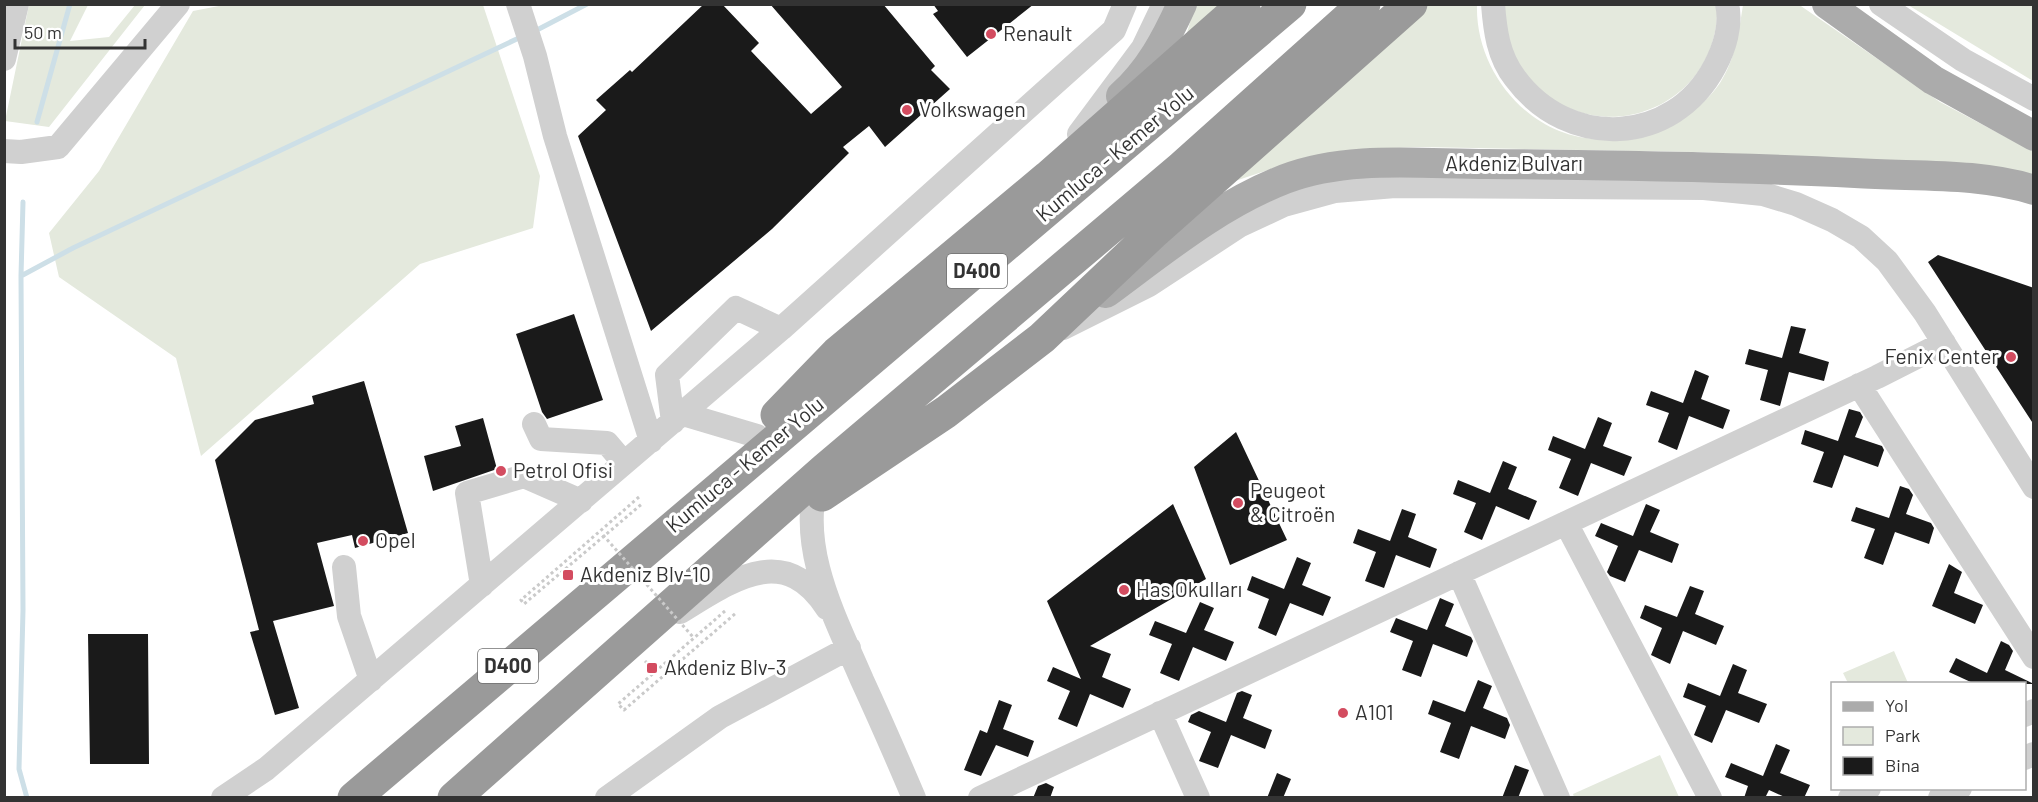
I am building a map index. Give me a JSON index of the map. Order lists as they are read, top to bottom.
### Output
{
  "streets": {
    "highway": ["Kumluca - Kemer Yolu", "D400"],
    "main road": ["Akdeniz Bulvarı"]
  },
  "crossings": [
    ["Kumluca - Kemer Yolu", "D400"],
    ["Akdeniz Bulvarı", "D400"]
  ],
  "places": {
    "other": [
      "Renault",
      "Volkswagen",
      "Fenix Center",
      "Petrol Ofisi",
      "Peugeot & Citroën",
      "Opel",
      "Has Okulları",
      "A101"
    ],
    "transit": ["Akdeniz Blv-10", "Akdeniz Blv-3"]
  },
  "legend": ["Yol", "Park", "Bina"],
  "scale_bar": "50 m"
}
